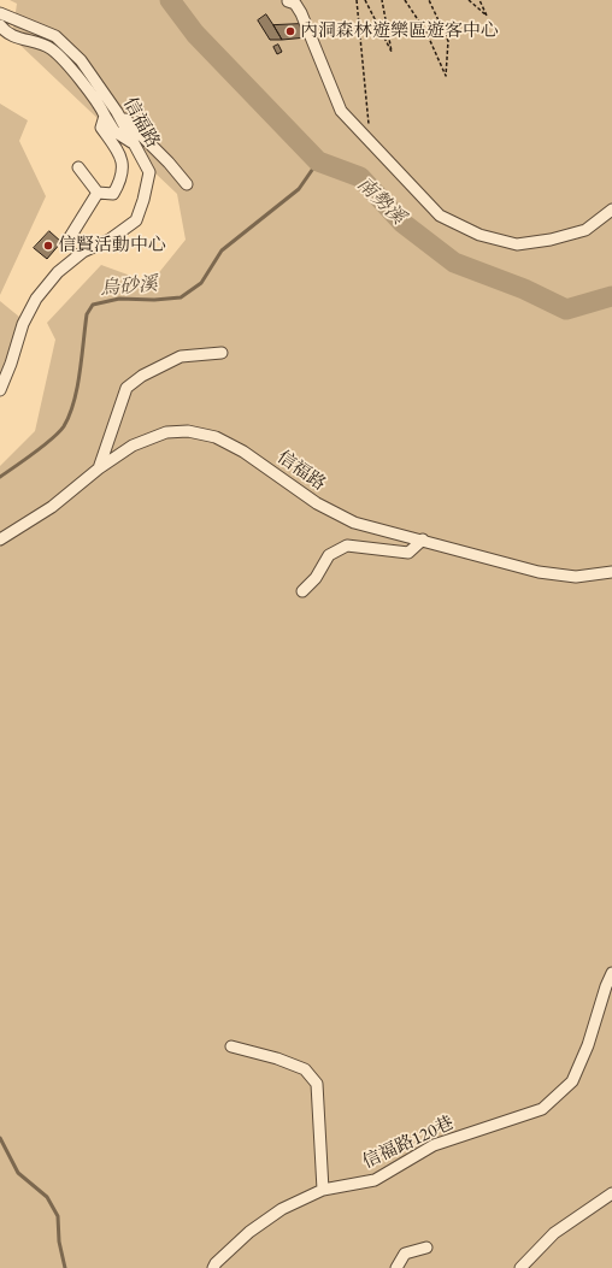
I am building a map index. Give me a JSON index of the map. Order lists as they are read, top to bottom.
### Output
{
  "streets": {
    "street": ["信福路", "信福路120巷"]
  },
  "water": ["南勢溪", "烏砂溪"],
  "places": ["內洞森林遊樂區遊客中心", "信賢活動中心"]
}
